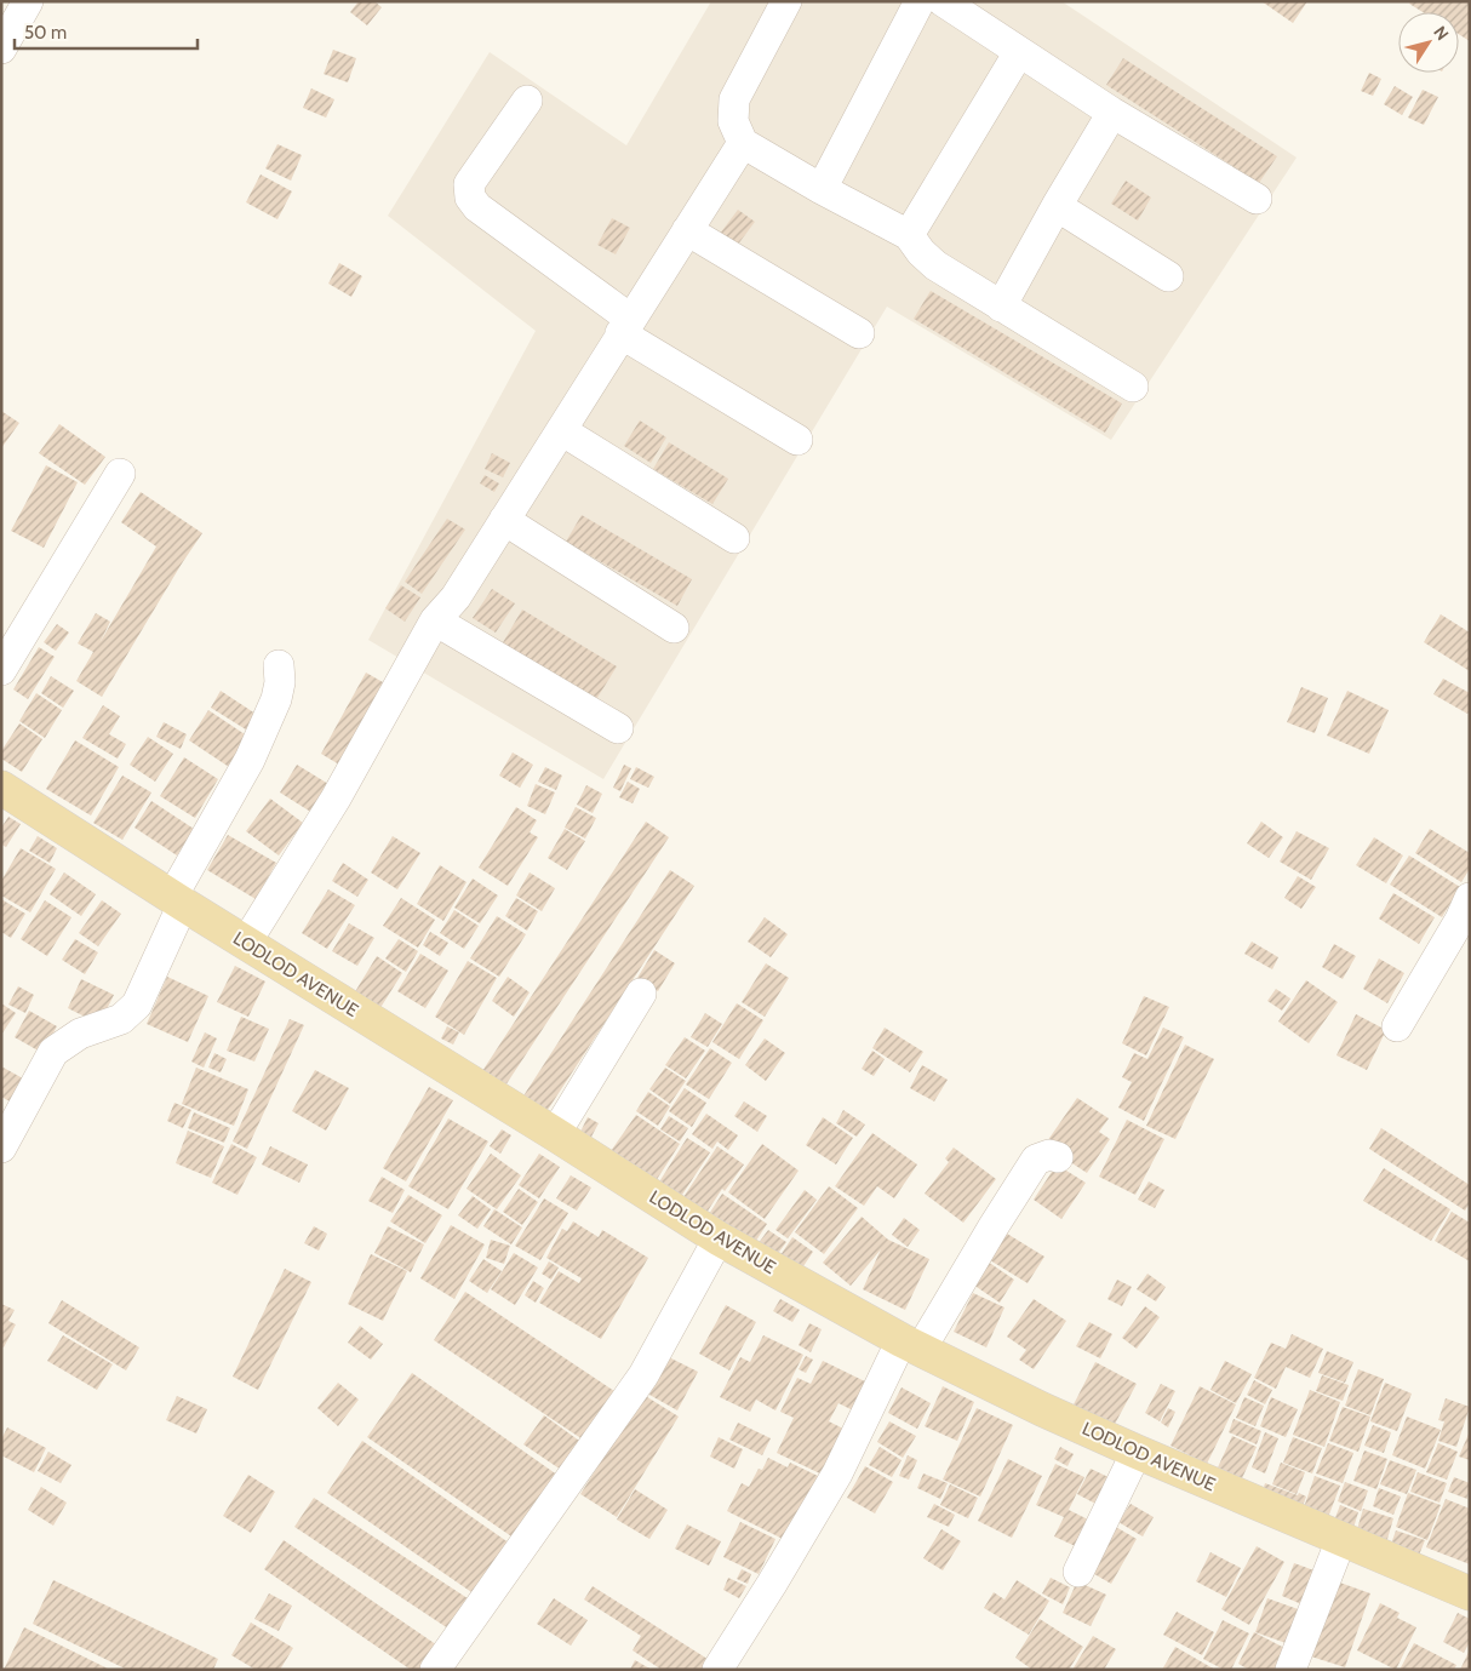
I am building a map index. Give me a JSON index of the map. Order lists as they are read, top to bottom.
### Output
{
  "streets": {
    "main road": ["LODLOD AVENUE"]
  },
  "scale_bar": "50 m",
  "north": "top right"
}
